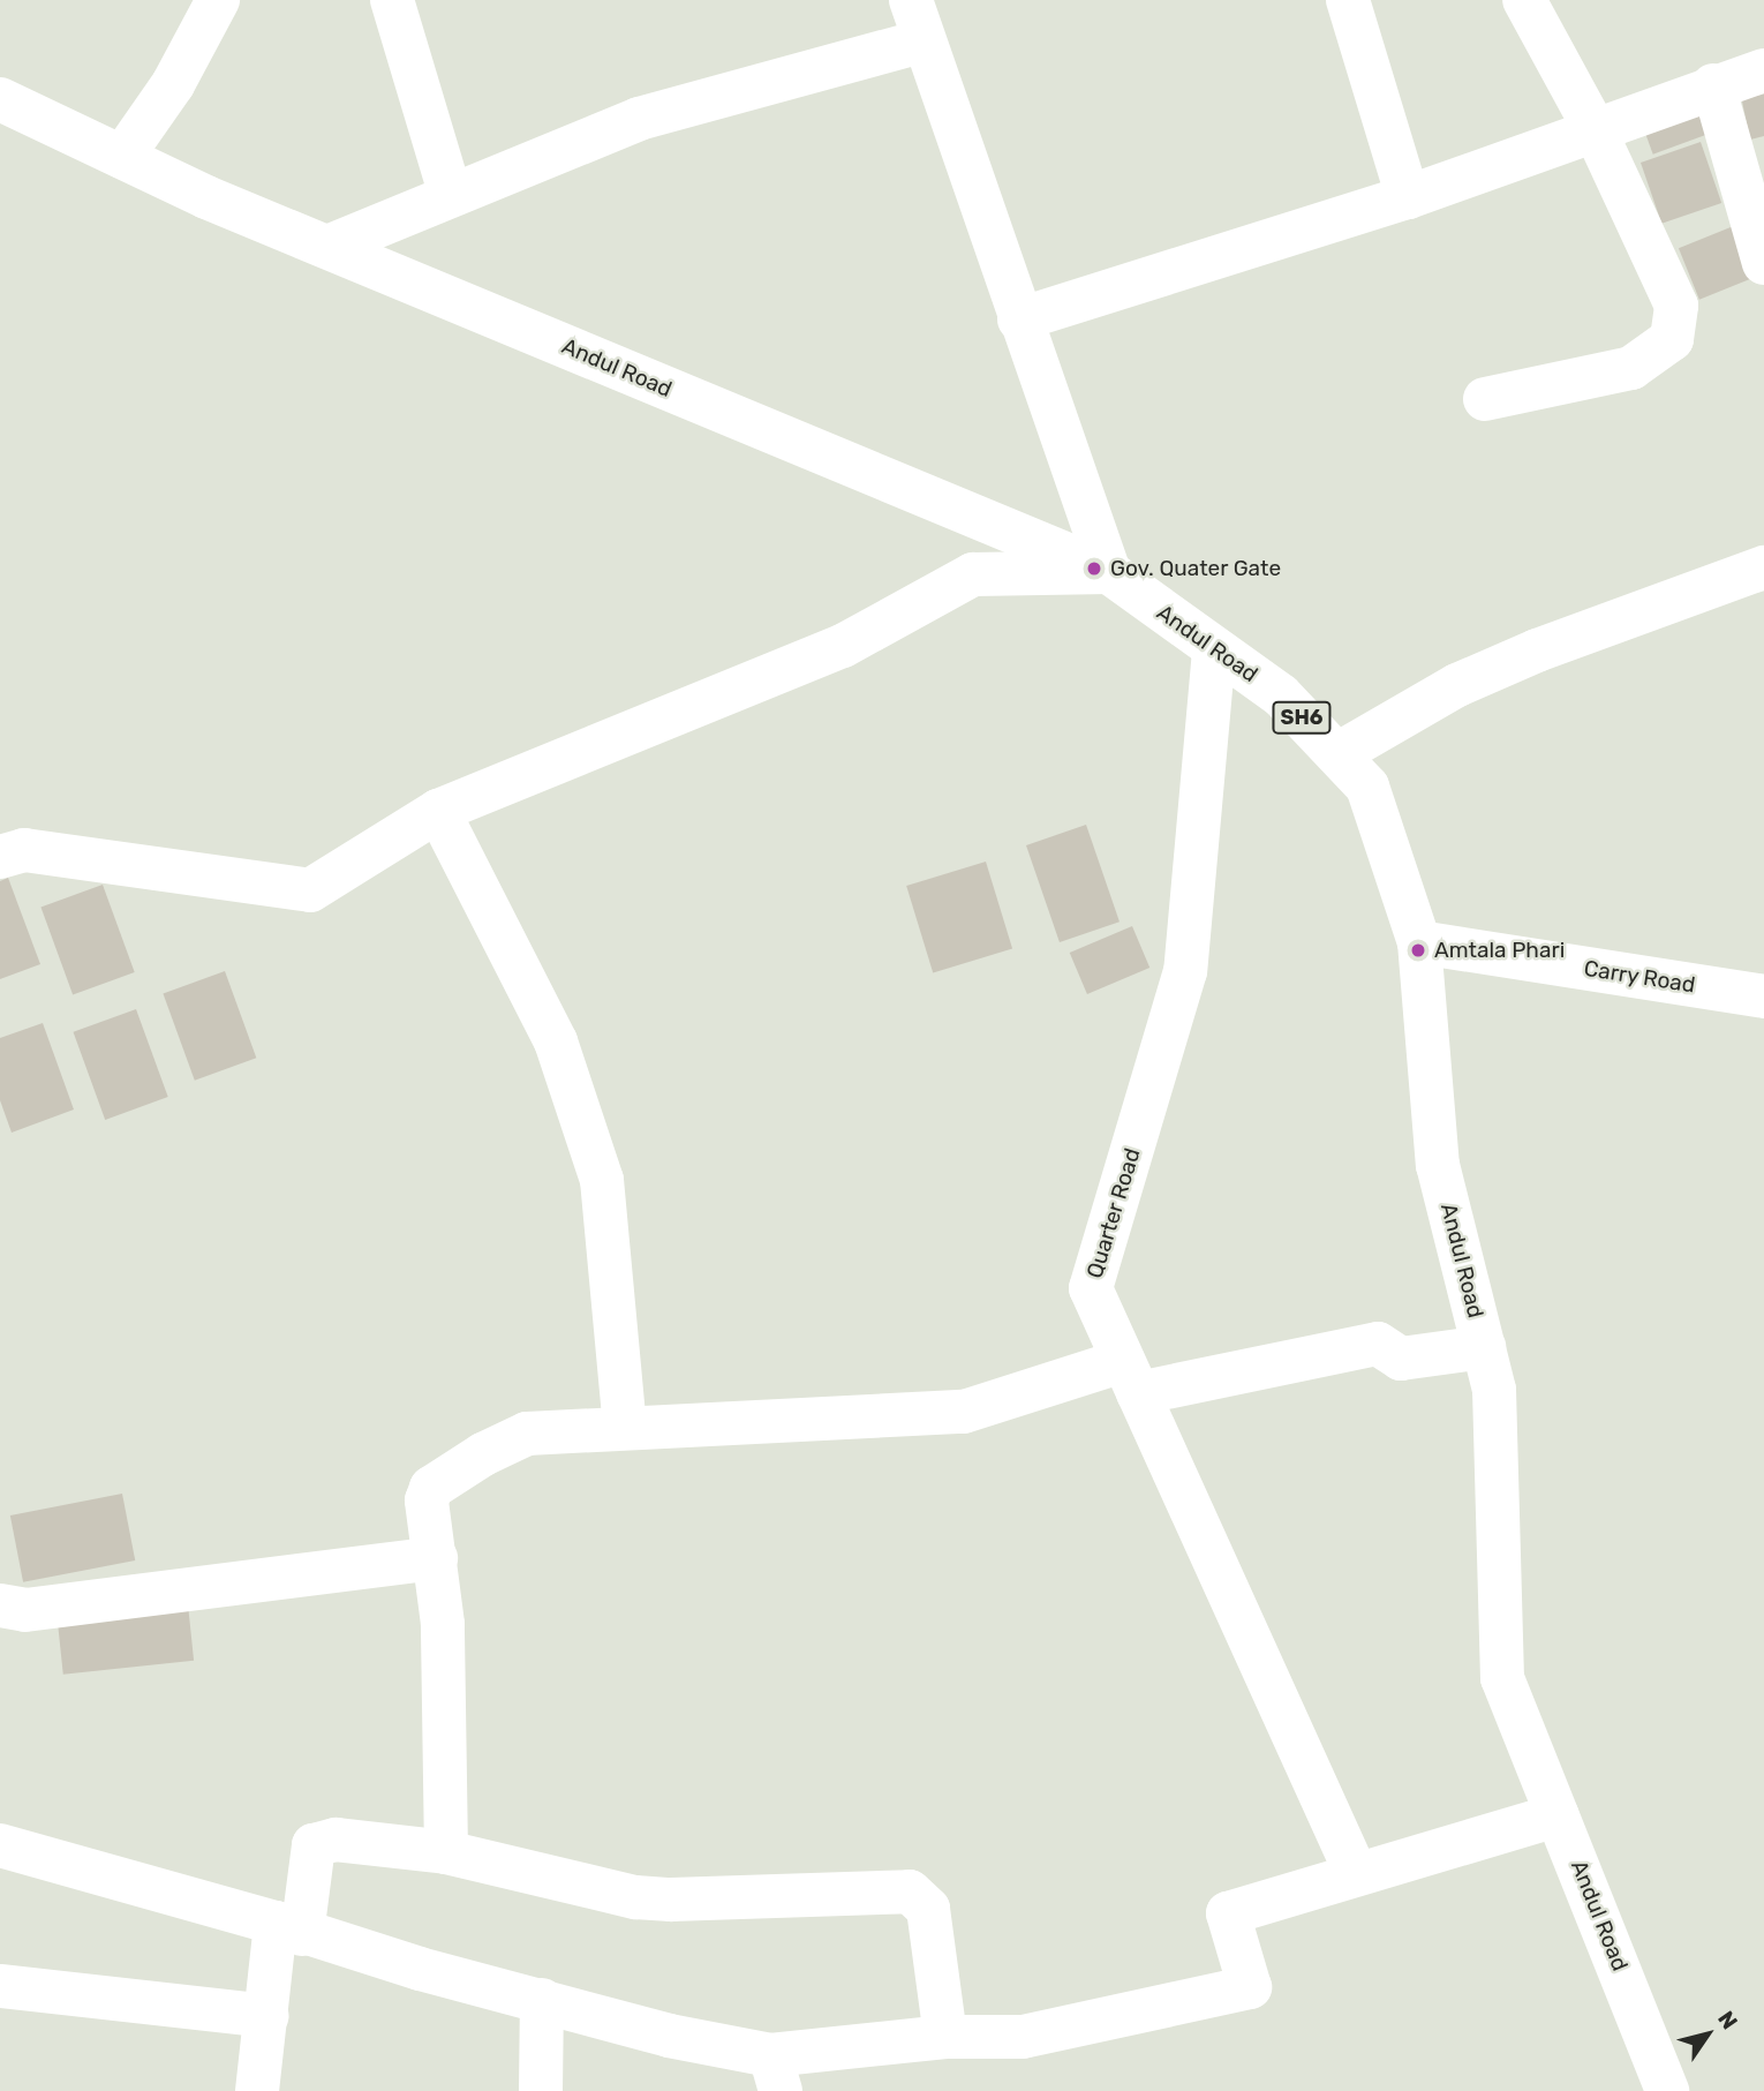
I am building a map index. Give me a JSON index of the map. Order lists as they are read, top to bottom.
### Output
{
  "streets": {
    "street": [
      "Andul Road",
      "SH6",
      "Carry Road",
      "Quarter Road"
    ]
  },
  "crossings": [
    ["Andul Road", "Carry Road"],
    ["Andul Road", "Quarter Road"]
  ],
  "places": ["Gov. Quater Gate", "Amtala Phari"],
  "north": "top right"
}
